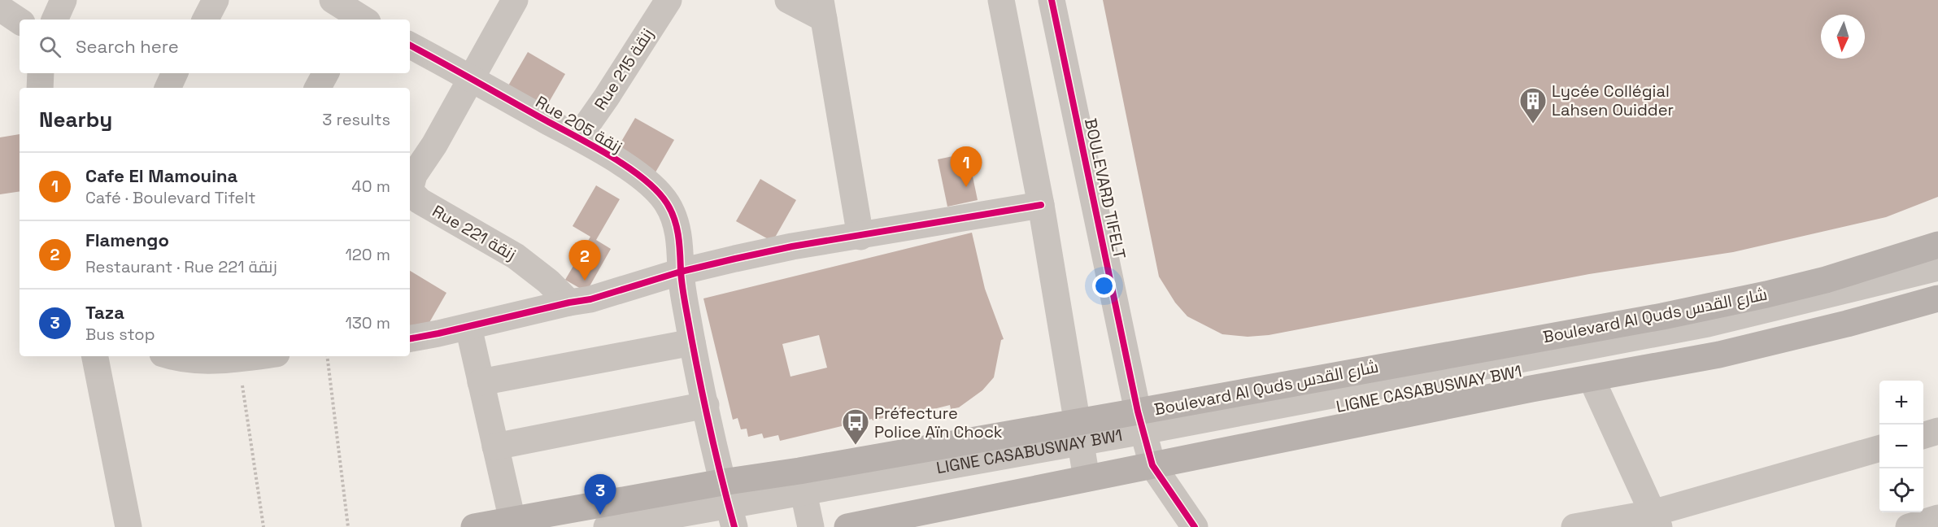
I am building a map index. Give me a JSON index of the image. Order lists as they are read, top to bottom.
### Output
{
  "streets": {
    "main road": ["Boulevard Al Quds شارع القدس"],
    "street": [
      "Rue 215 زنقة",
      "Rue 205 زنقة",
      "BOULEVARD TIFELT",
      "Rue 221 زنقة",
      "LIGNE CASABUSWAY BW1"
    ]
  },
  "crossings": [
    ["Rue 215 زنقة", "Rue 205 زنقة"],
    ["Rue 205 زنقة", "Rue 221 زنقة"],
    ["Rue 205 زنقة", "Boulevard Al Quds شارع القدس"],
    ["Rue 205 زنقة", "LIGNE CASABUSWAY BW1"],
    ["BOULEVARD TIFELT", "Boulevard Al Quds شارع القدس"],
    ["BOULEVARD TIFELT", "LIGNE CASABUSWAY BW1"],
    ["Boulevard Al Quds شارع القدس", "LIGNE CASABUSWAY BW1"]
  ],
  "places": {
    "building": ["Lycée Collégial Lahsen Ouidder"],
    "bus stop": ["Préfecture Police Aïn Chock"]
  },
  "north": "bottom",
  "page": {
    "search": "Search here",
    "heading": ["Nearby", "3 results"],
    "pins": ["1", "2", "3"],
    "list": [
      {
        "mark": "1",
        "name": "Cafe El Mamouina",
        "note": "Café · Boulevard Tifelt",
        "value": "40 m"
      },
      {
        "mark": "2",
        "name": "Flamengo",
        "note": "Restaurant · Rue 221 زنقة",
        "value": "120 m"
      },
      {
        "mark": "3",
        "name": "Taza",
        "note": "Bus stop",
        "value": "130 m"
      }
    ],
    "map_buttons": ["+", "−"]
  }
}
